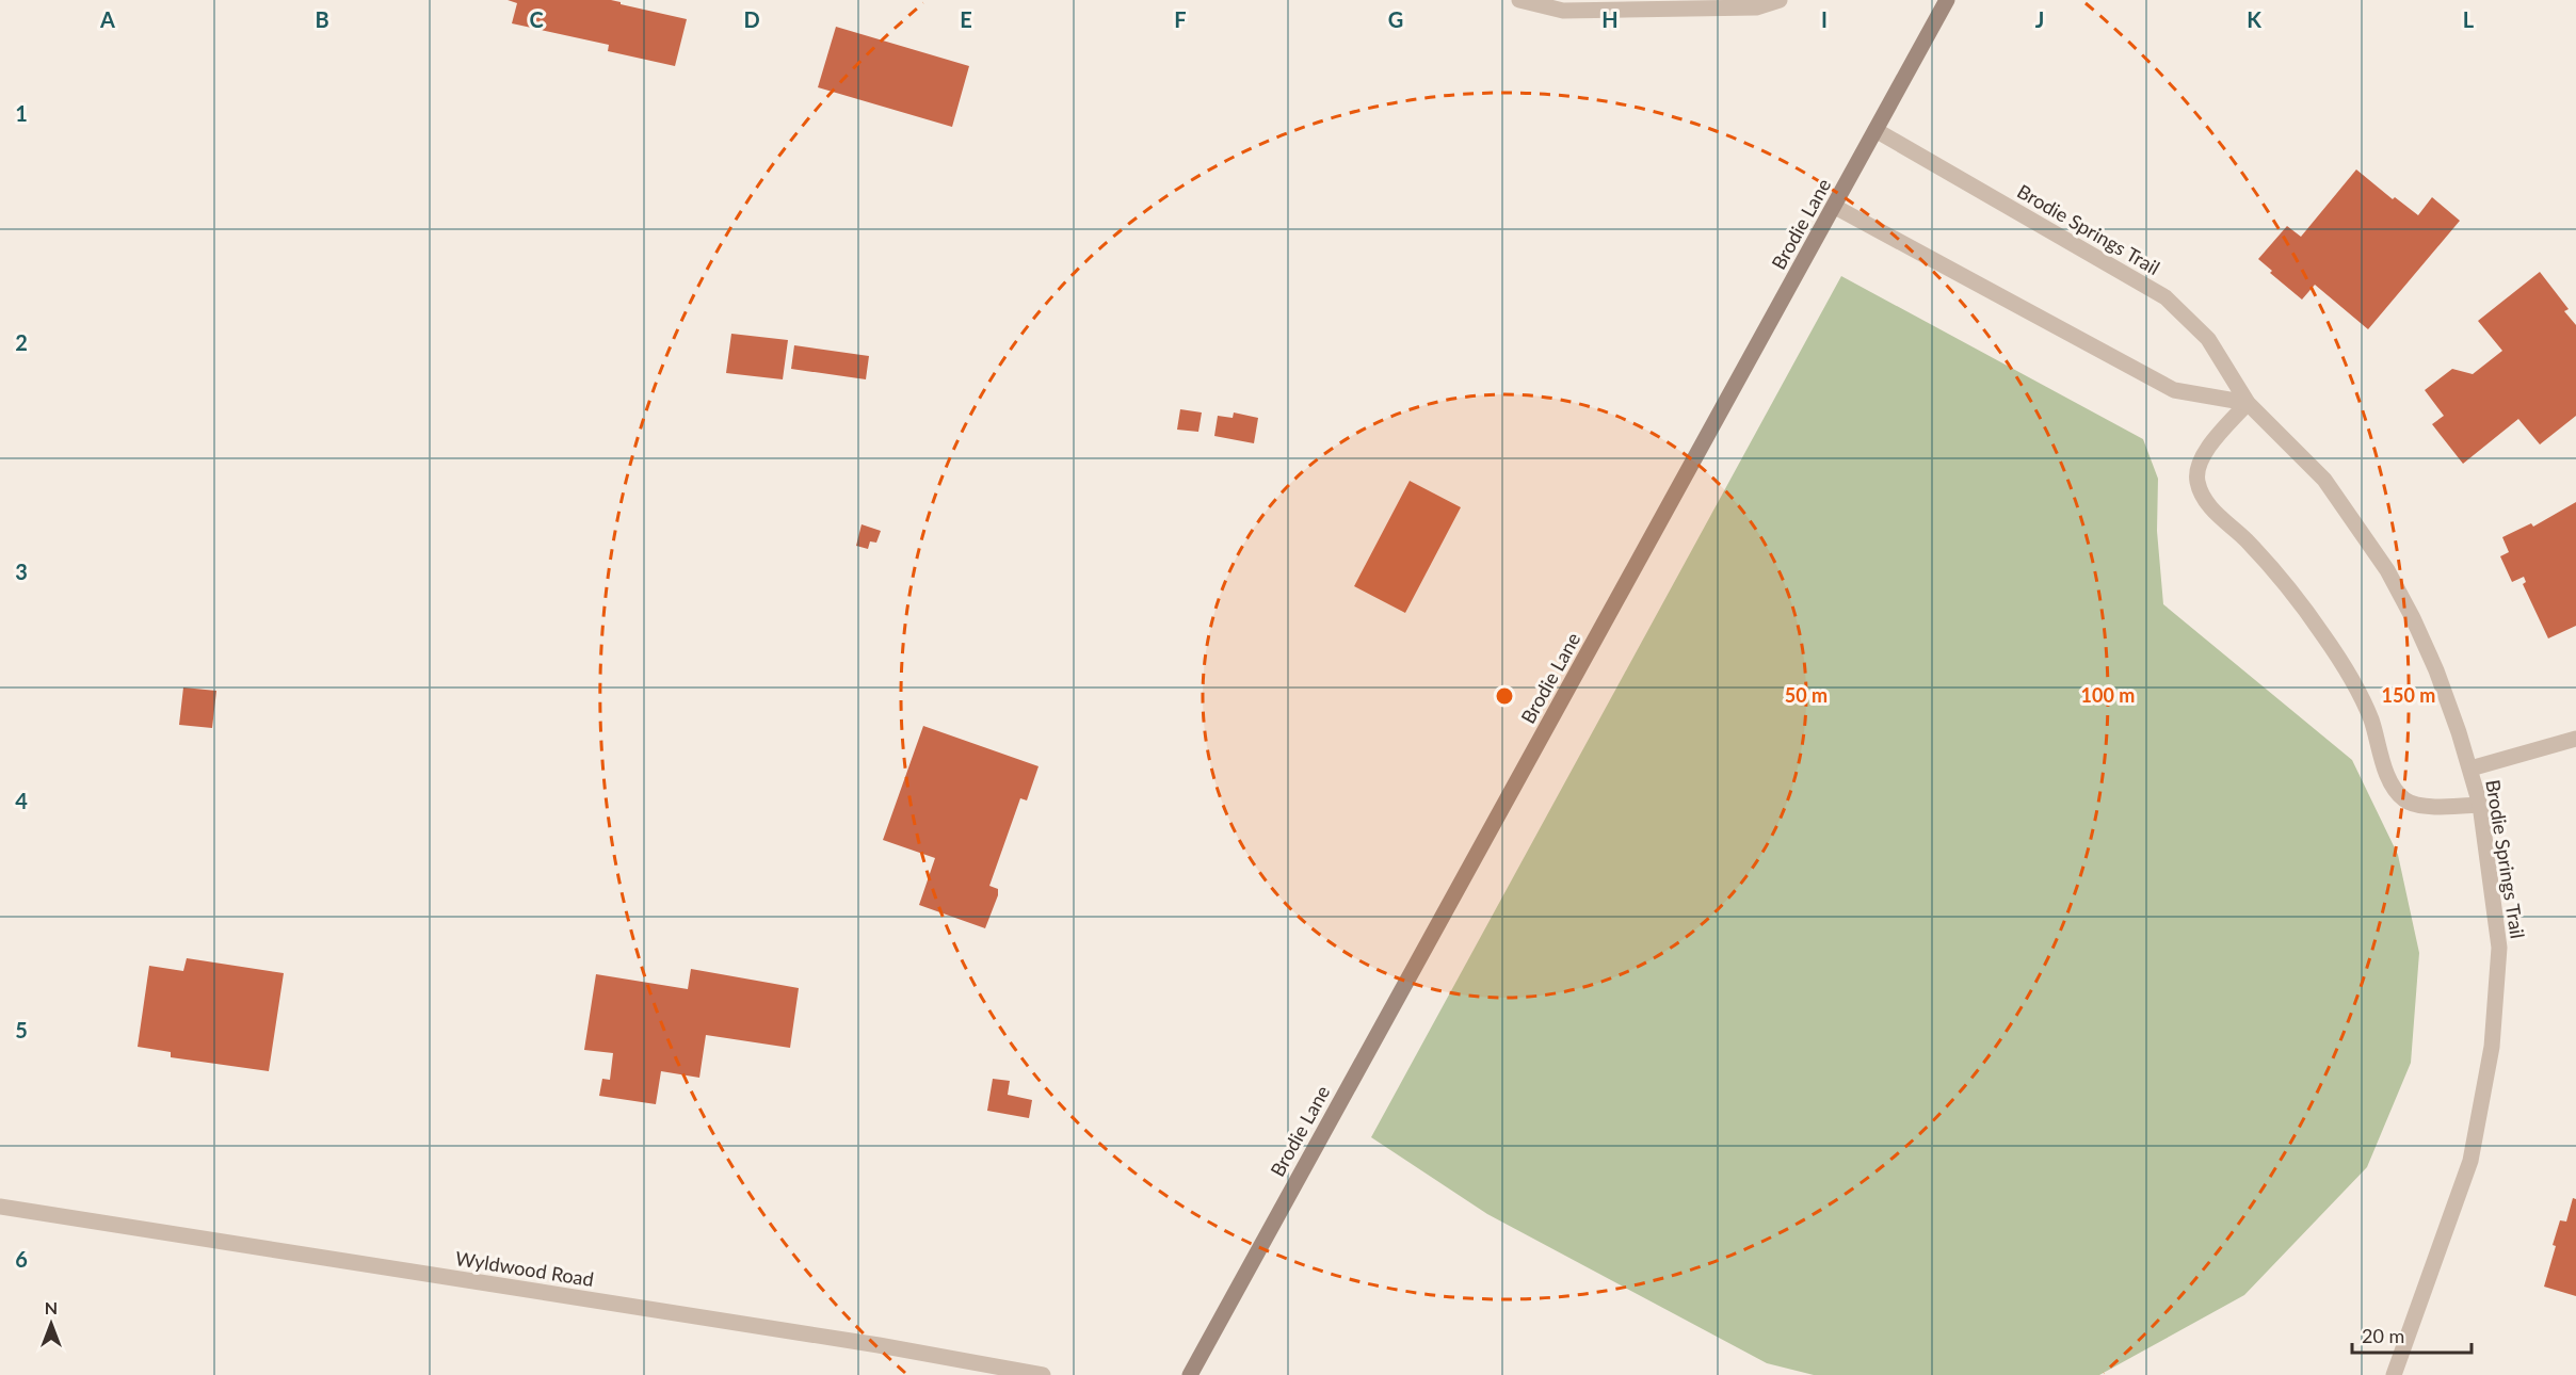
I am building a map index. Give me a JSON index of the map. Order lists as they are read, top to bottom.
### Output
{
  "streets": {
    "main road": ["Brodie Lane"],
    "street": ["Brodie Springs Trail", "Wyldwood Road"]
  },
  "crossings": [
    ["Brodie Lane", "Brodie Springs Trail"]
  ],
  "scale_bar": "20 m",
  "north": "top",
  "grid": {
    "columns": [
      "A",
      "B",
      "C",
      "D",
      "E",
      "F",
      "G",
      "H",
      "I",
      "J",
      "K",
      "L"
    ],
    "rows": [
      "1",
      "2",
      "3",
      "4",
      "5",
      "6"
    ]
  },
  "rings": ["50 m", "100 m", "150 m"]
}
